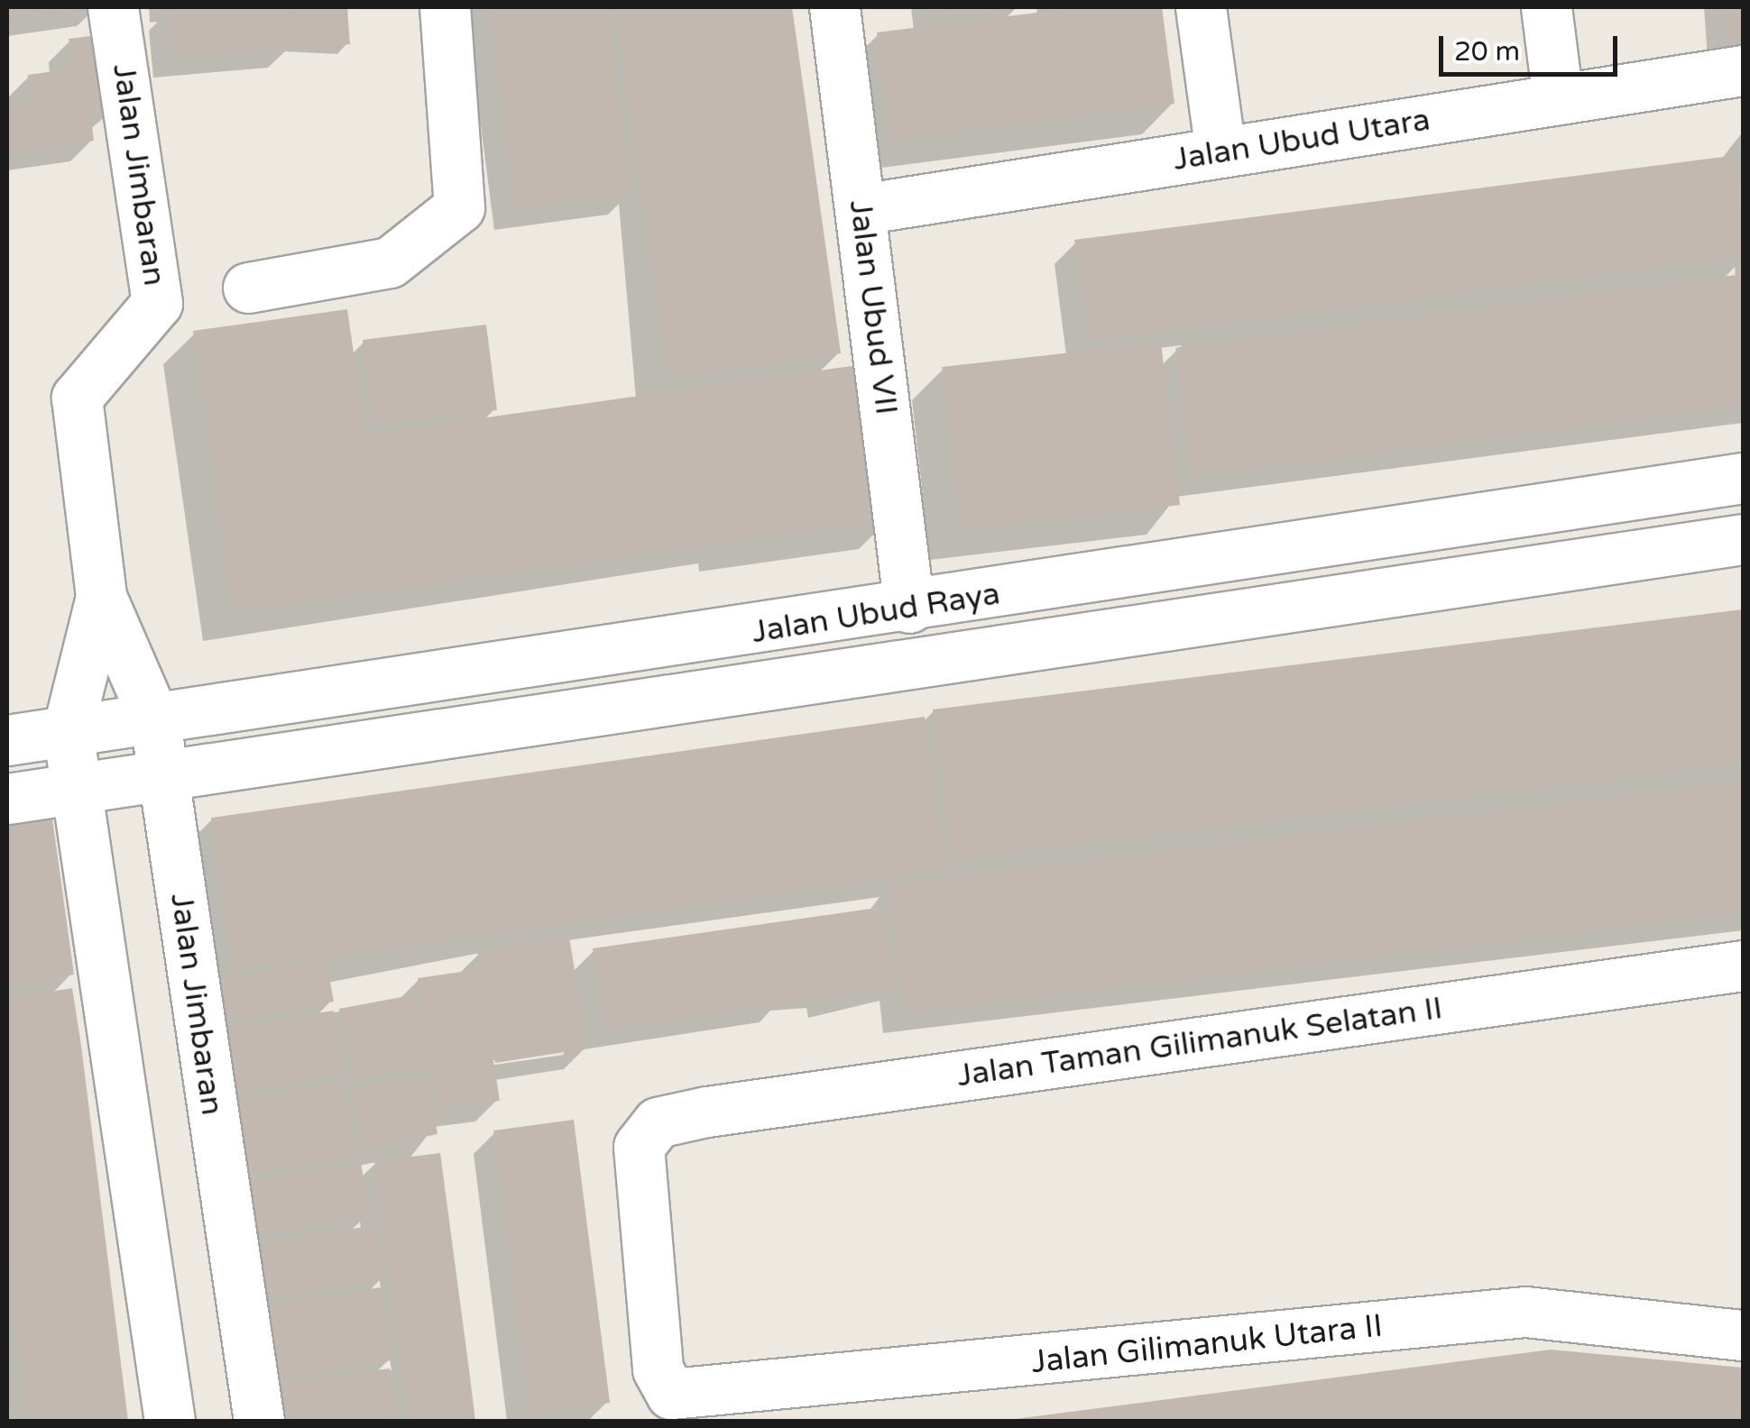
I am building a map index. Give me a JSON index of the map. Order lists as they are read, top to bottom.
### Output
{
  "streets": {
    "street": [
      "Jalan Ubud Utara",
      "Jalan Jimbaran",
      "Jalan Ubud VII",
      "Jalan Ubud Raya",
      "Jalan Taman Gilimanuk Selatan II",
      "Jalan Gilimanuk Utara II"
    ]
  },
  "crossings": [
    ["Jalan Ubud Utara", "Jalan Ubud VII"],
    ["Jalan Jimbaran", "Jalan Ubud Raya"],
    ["Jalan Ubud VII", "Jalan Ubud Raya"],
    ["Jalan Taman Gilimanuk Selatan II", "Jalan Gilimanuk Utara II"]
  ],
  "scale_bar": "20 m"
}
